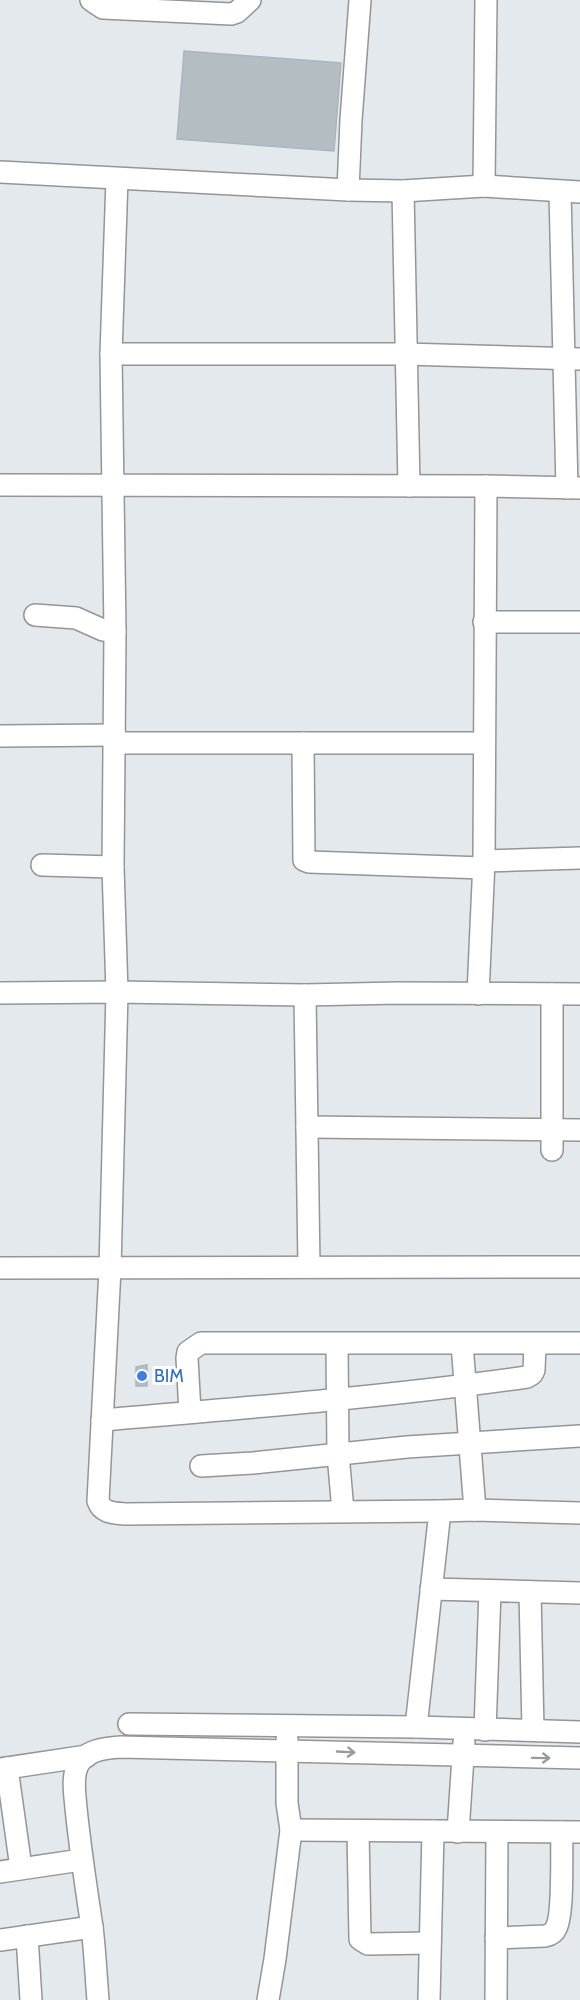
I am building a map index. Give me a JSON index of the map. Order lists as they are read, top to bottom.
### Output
{
  "places": ["BIM"]
}
